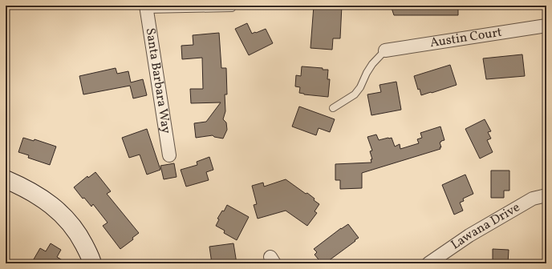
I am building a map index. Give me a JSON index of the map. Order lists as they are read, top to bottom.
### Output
{
  "streets": {
    "street": ["Austin Court", "Santa Barbara Way", "Lawana Drive"]
  }
}
